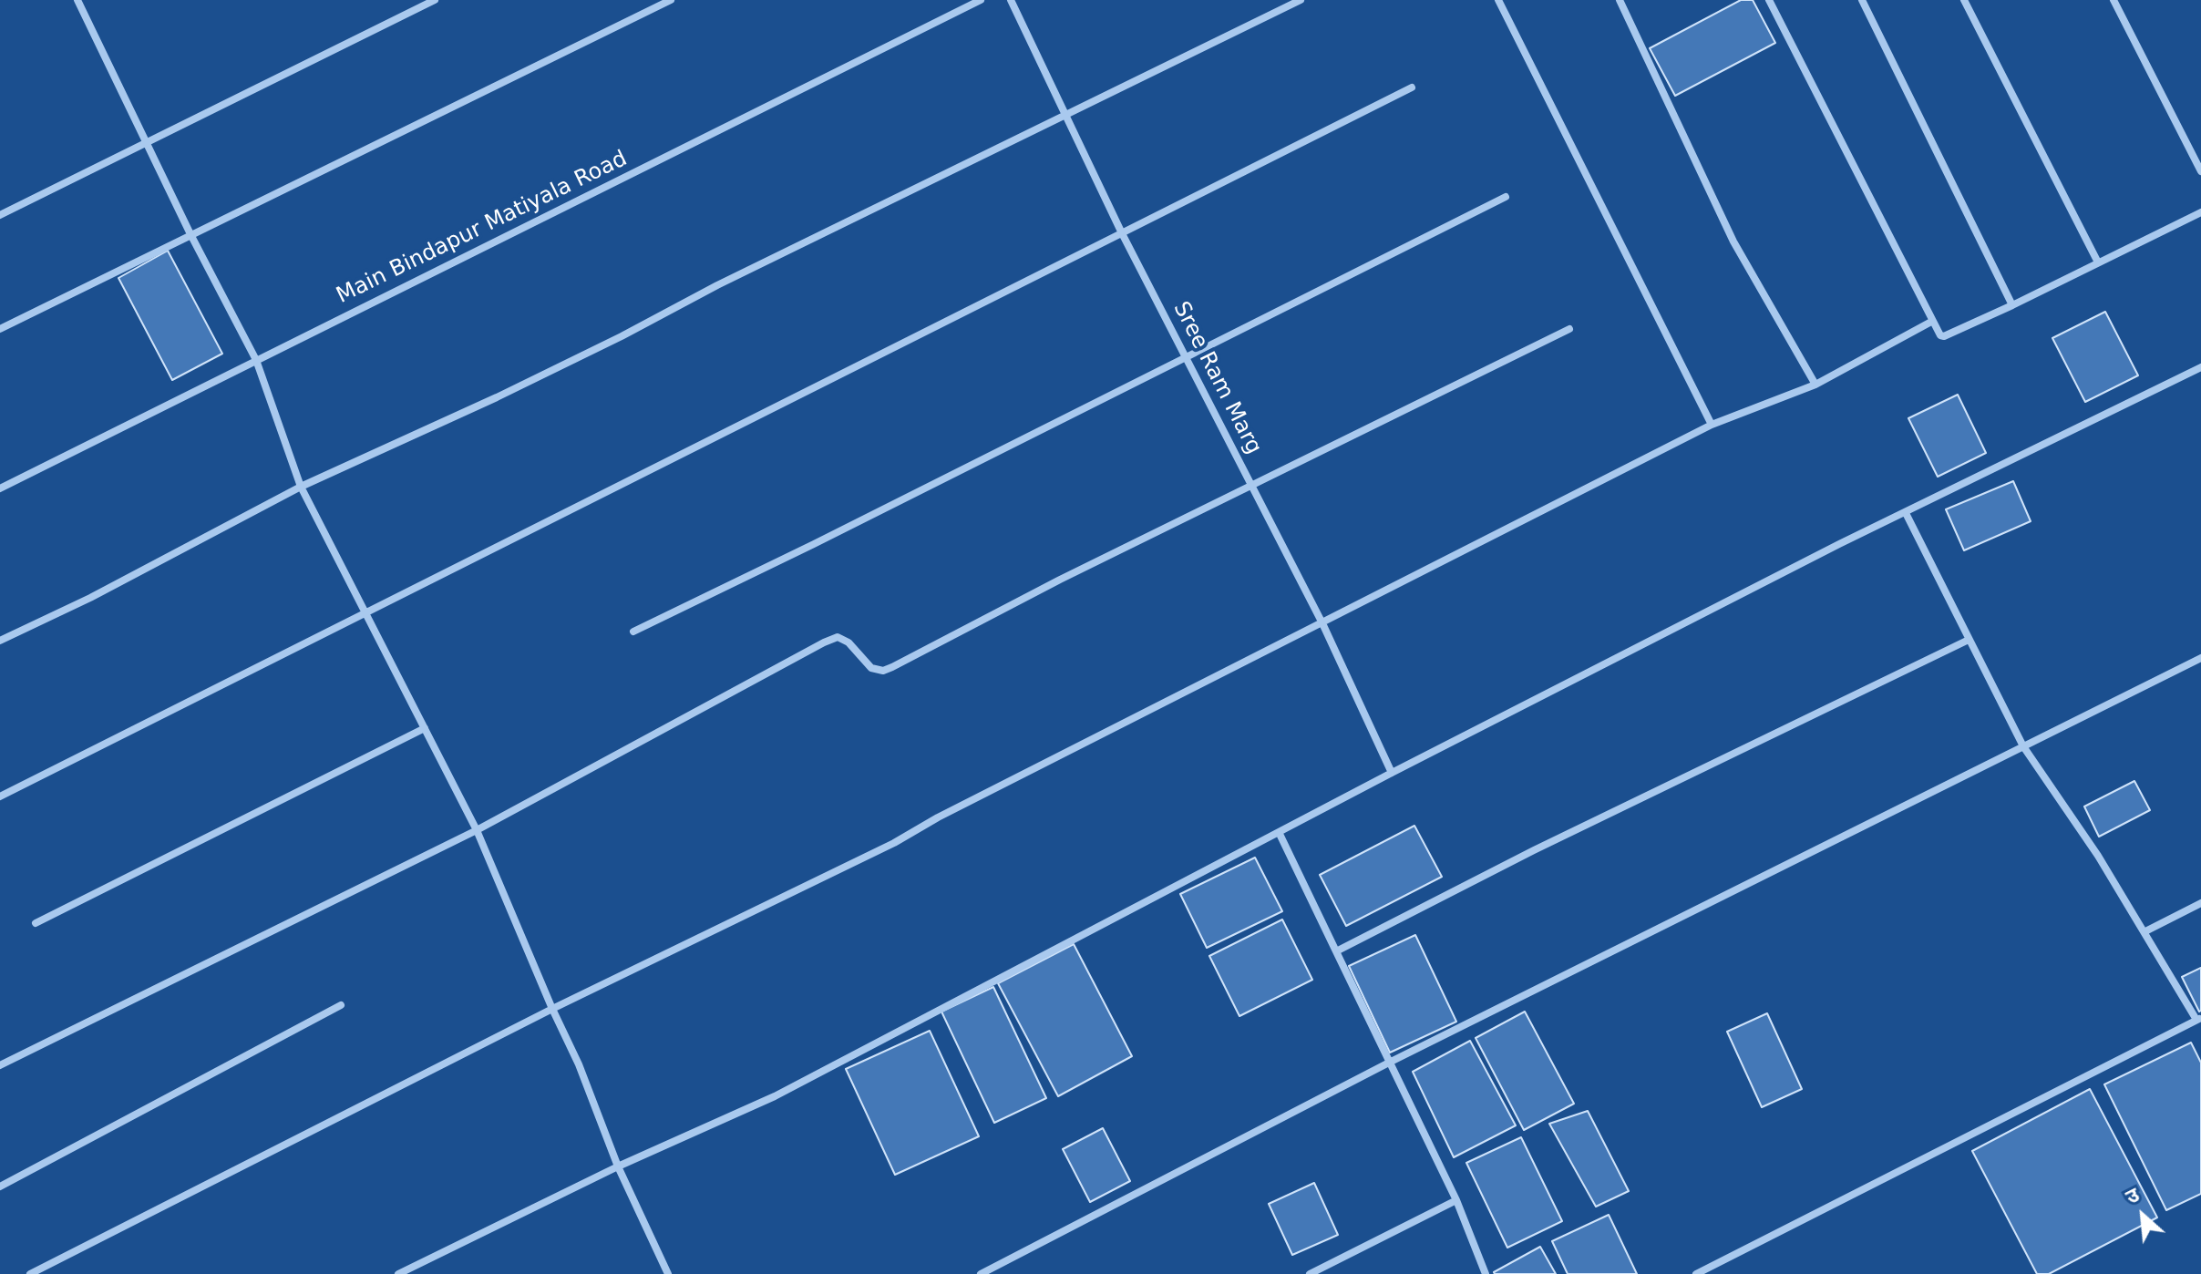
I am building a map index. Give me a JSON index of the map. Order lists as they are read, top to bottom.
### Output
{
  "streets": {
    "street": ["Main Bindapur Matiyala Road", "Sree Ram Marg"]
  },
  "north": "top left"
}
